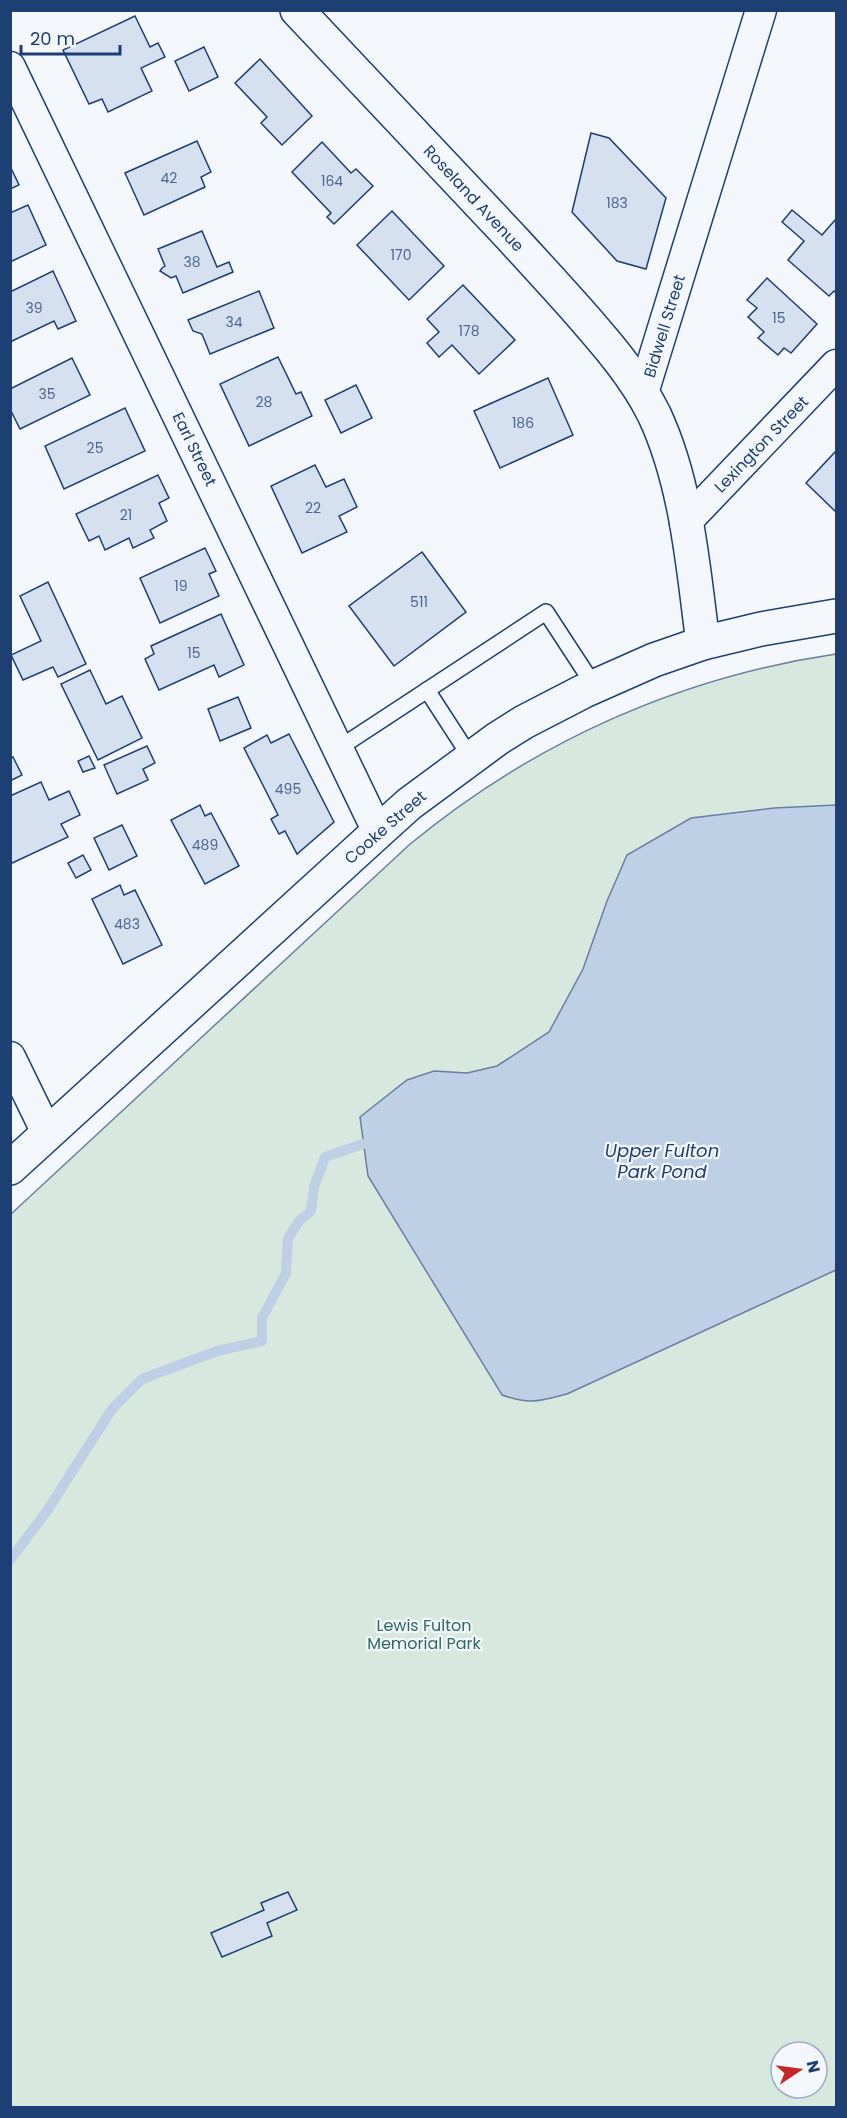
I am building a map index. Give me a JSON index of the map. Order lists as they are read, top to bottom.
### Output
{
  "streets": {
    "main road": ["Roseland Avenue", "Bidwell Street", "Cooke Street"],
    "street": ["Lexington Street", "Earl Street"]
  },
  "crossings": [
    ["Roseland Avenue", "Bidwell Street"],
    ["Bidwell Street", "Lexington Street"],
    ["Bidwell Street", "Cooke Street"],
    ["Earl Street", "Cooke Street"]
  ],
  "water": ["Upper Fulton Park Pond"],
  "parks": ["Lewis Fulton Memorial Park"],
  "house_numbers": [
    "42",
    "164",
    "183",
    "170",
    "38",
    "39",
    "15",
    "34",
    "178",
    "35",
    "28",
    "186",
    "25",
    "22",
    "21",
    "19",
    "511",
    "15",
    "495",
    "489",
    "483"
  ],
  "scale_bar": "20 m",
  "north": "right"
}
